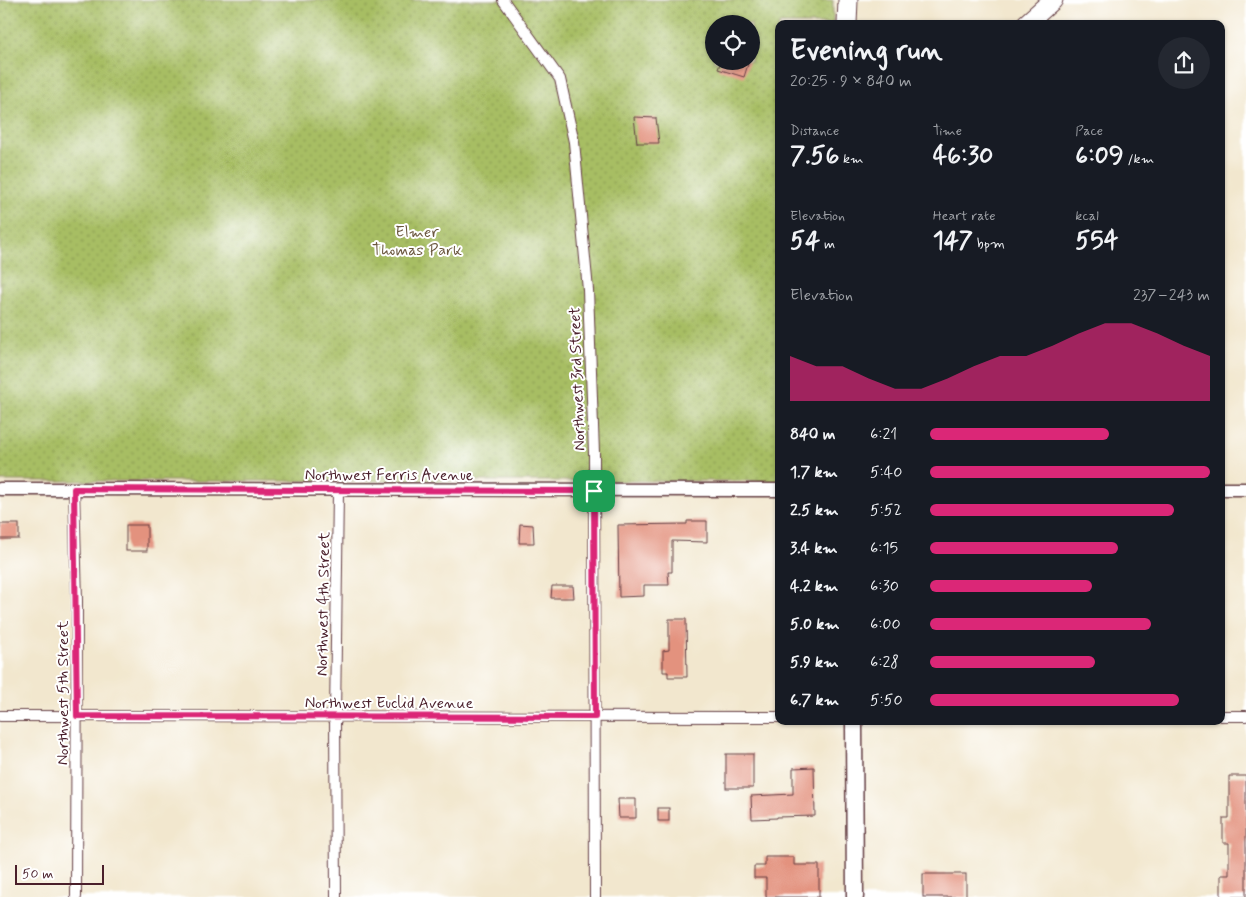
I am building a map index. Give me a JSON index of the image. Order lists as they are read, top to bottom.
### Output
{
  "streets": {
    "street": [
      "Northwest 3rd Street",
      "Northwest Ferris Avenue",
      "Northwest 4th Street",
      "Northwest 5th Street",
      "Northwest Euclid Avenue"
    ]
  },
  "crossings": [
    ["Northwest 3rd Street", "Northwest Ferris Avenue"],
    ["Northwest 3rd Street", "Northwest Euclid Avenue"],
    ["Northwest Ferris Avenue", "Northwest 4th Street"],
    ["Northwest Ferris Avenue", "Northwest 5th Street"],
    ["Northwest 4th Street", "Northwest Euclid Avenue"],
    ["Northwest 5th Street", "Northwest Euclid Avenue"]
  ],
  "parks": ["Elmer Thomas Park"],
  "scale_bar": "50 m",
  "page": {
    "heading": ["Evening run", "20:25 · 9 × 840 m"],
    "stats": [
      ["Distance", "7.56 km"],
      ["Time", "46:30"],
      ["Pace", "6:09 /km"],
      ["Elevation", "54 m"],
      ["Heart rate", "147 bpm"],
      ["kcal", "554"]
    ],
    "chart": ["Elevation", "237–243 m"],
    "list": [
      {
        "name": "840 m",
        "note": "6:21"
      },
      {
        "name": "1.7 km",
        "note": "5:40"
      },
      {
        "name": "2.5 km",
        "note": "5:52"
      },
      {
        "name": "3.4 km",
        "note": "6:15"
      },
      {
        "name": "4.2 km",
        "note": "6:30"
      },
      {
        "name": "5.0 km",
        "note": "6:00"
      },
      {
        "name": "5.9 km",
        "note": "6:28"
      },
      {
        "name": "6.7 km",
        "note": "5:50"
      }
    ],
    "scale": "50 m"
  }
}
